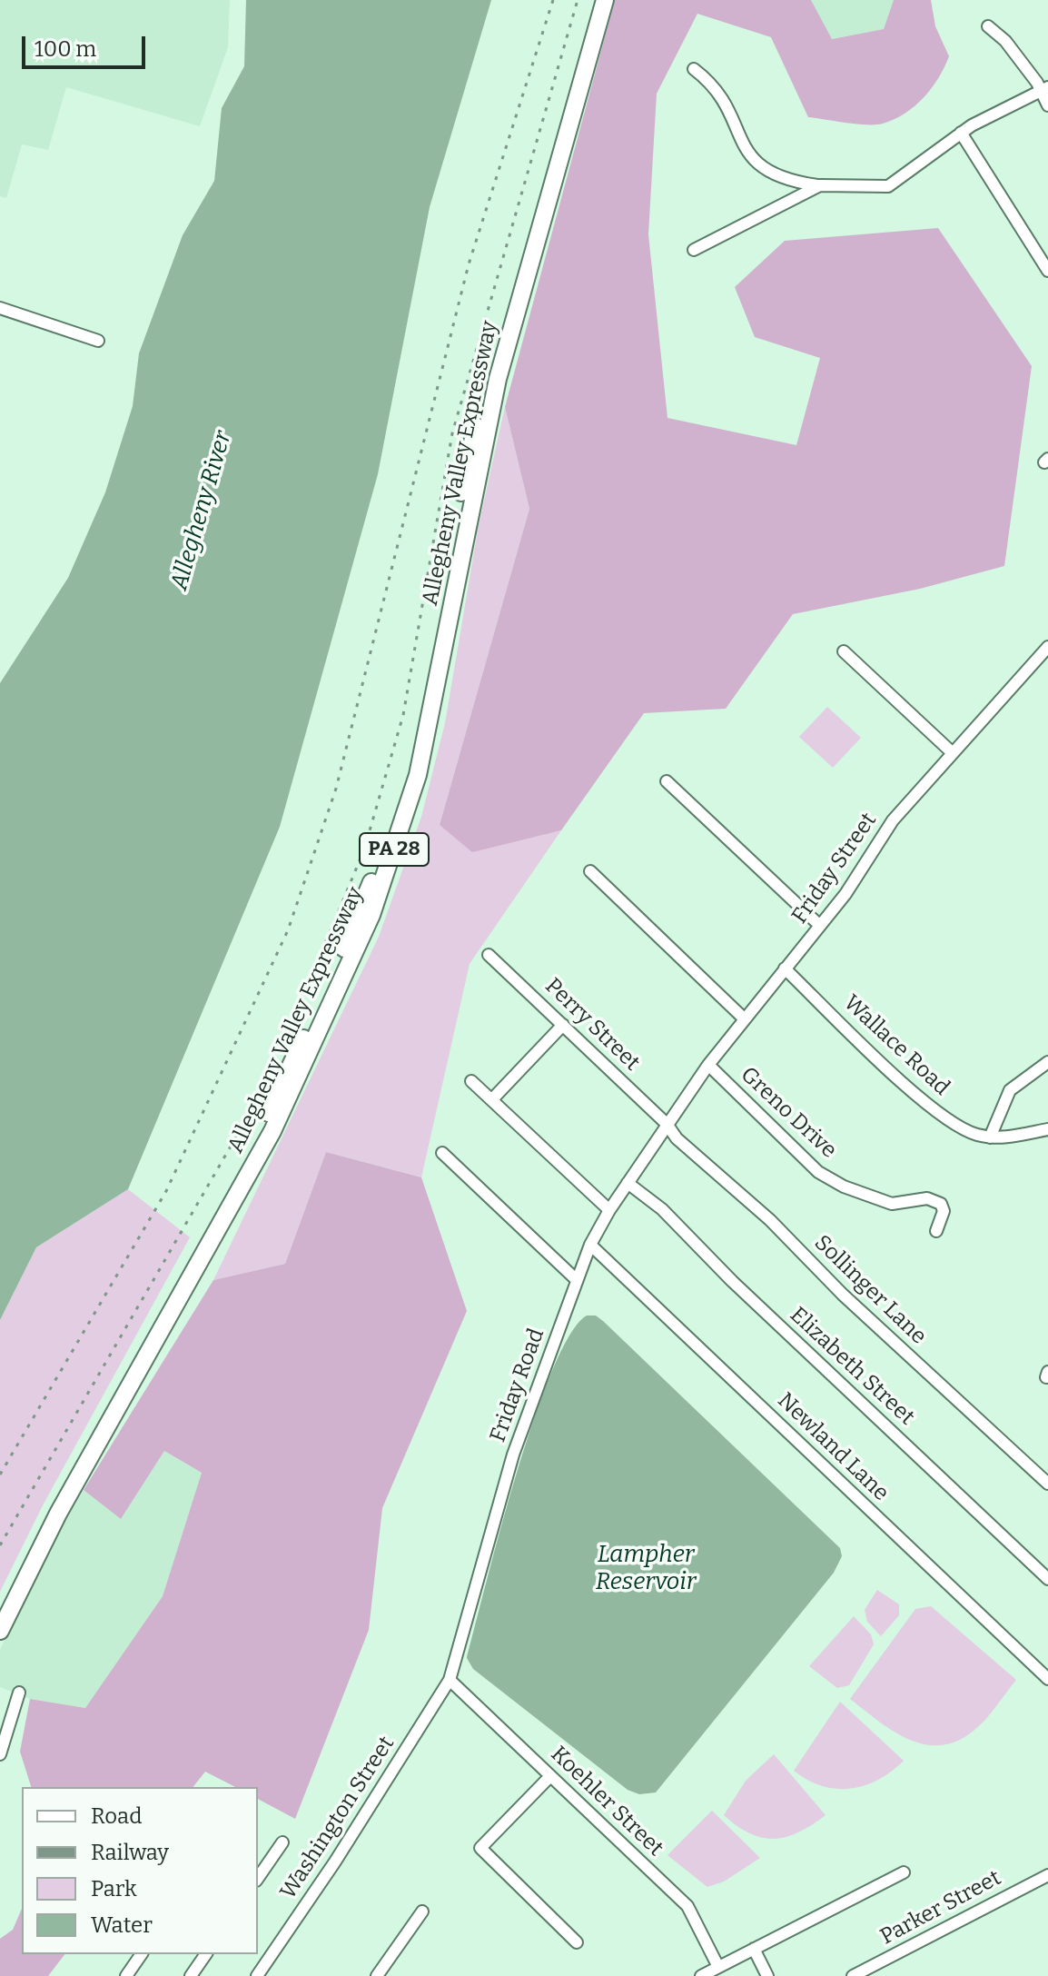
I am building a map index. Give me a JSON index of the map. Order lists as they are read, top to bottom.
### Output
{
  "streets": {
    "highway": ["Allegheny Valley Expressway", "PA 28"],
    "street": [
      "Friday Street",
      "Perry Street",
      "Wallace Road",
      "Greno Drive",
      "Sollinger Lane",
      "Elizabeth Street",
      "Friday Road",
      "Newland Lane",
      "Koehler Street",
      "Washington Street",
      "Parker Street"
    ]
  },
  "crossings": [
    ["Friday Street", "Perry Street"],
    ["Friday Street", "Wallace Road"],
    ["Friday Street", "Greno Drive"],
    ["Friday Street", "Sollinger Lane"],
    ["Friday Street", "Friday Road"],
    ["Perry Street", "Sollinger Lane"],
    ["Perry Street", "Friday Road"],
    ["Sollinger Lane", "Friday Road"],
    ["Elizabeth Street", "Friday Road"],
    ["Friday Road", "Newland Lane"],
    ["Friday Road", "Koehler Street"],
    ["Friday Road", "Washington Street"],
    ["Koehler Street", "Washington Street"]
  ],
  "water": ["Allegheny River", "Lampher Reservoir"],
  "legend": [
    "Road",
    "Railway",
    "Park",
    "Water"
  ],
  "scale_bar": "100 m"
}
